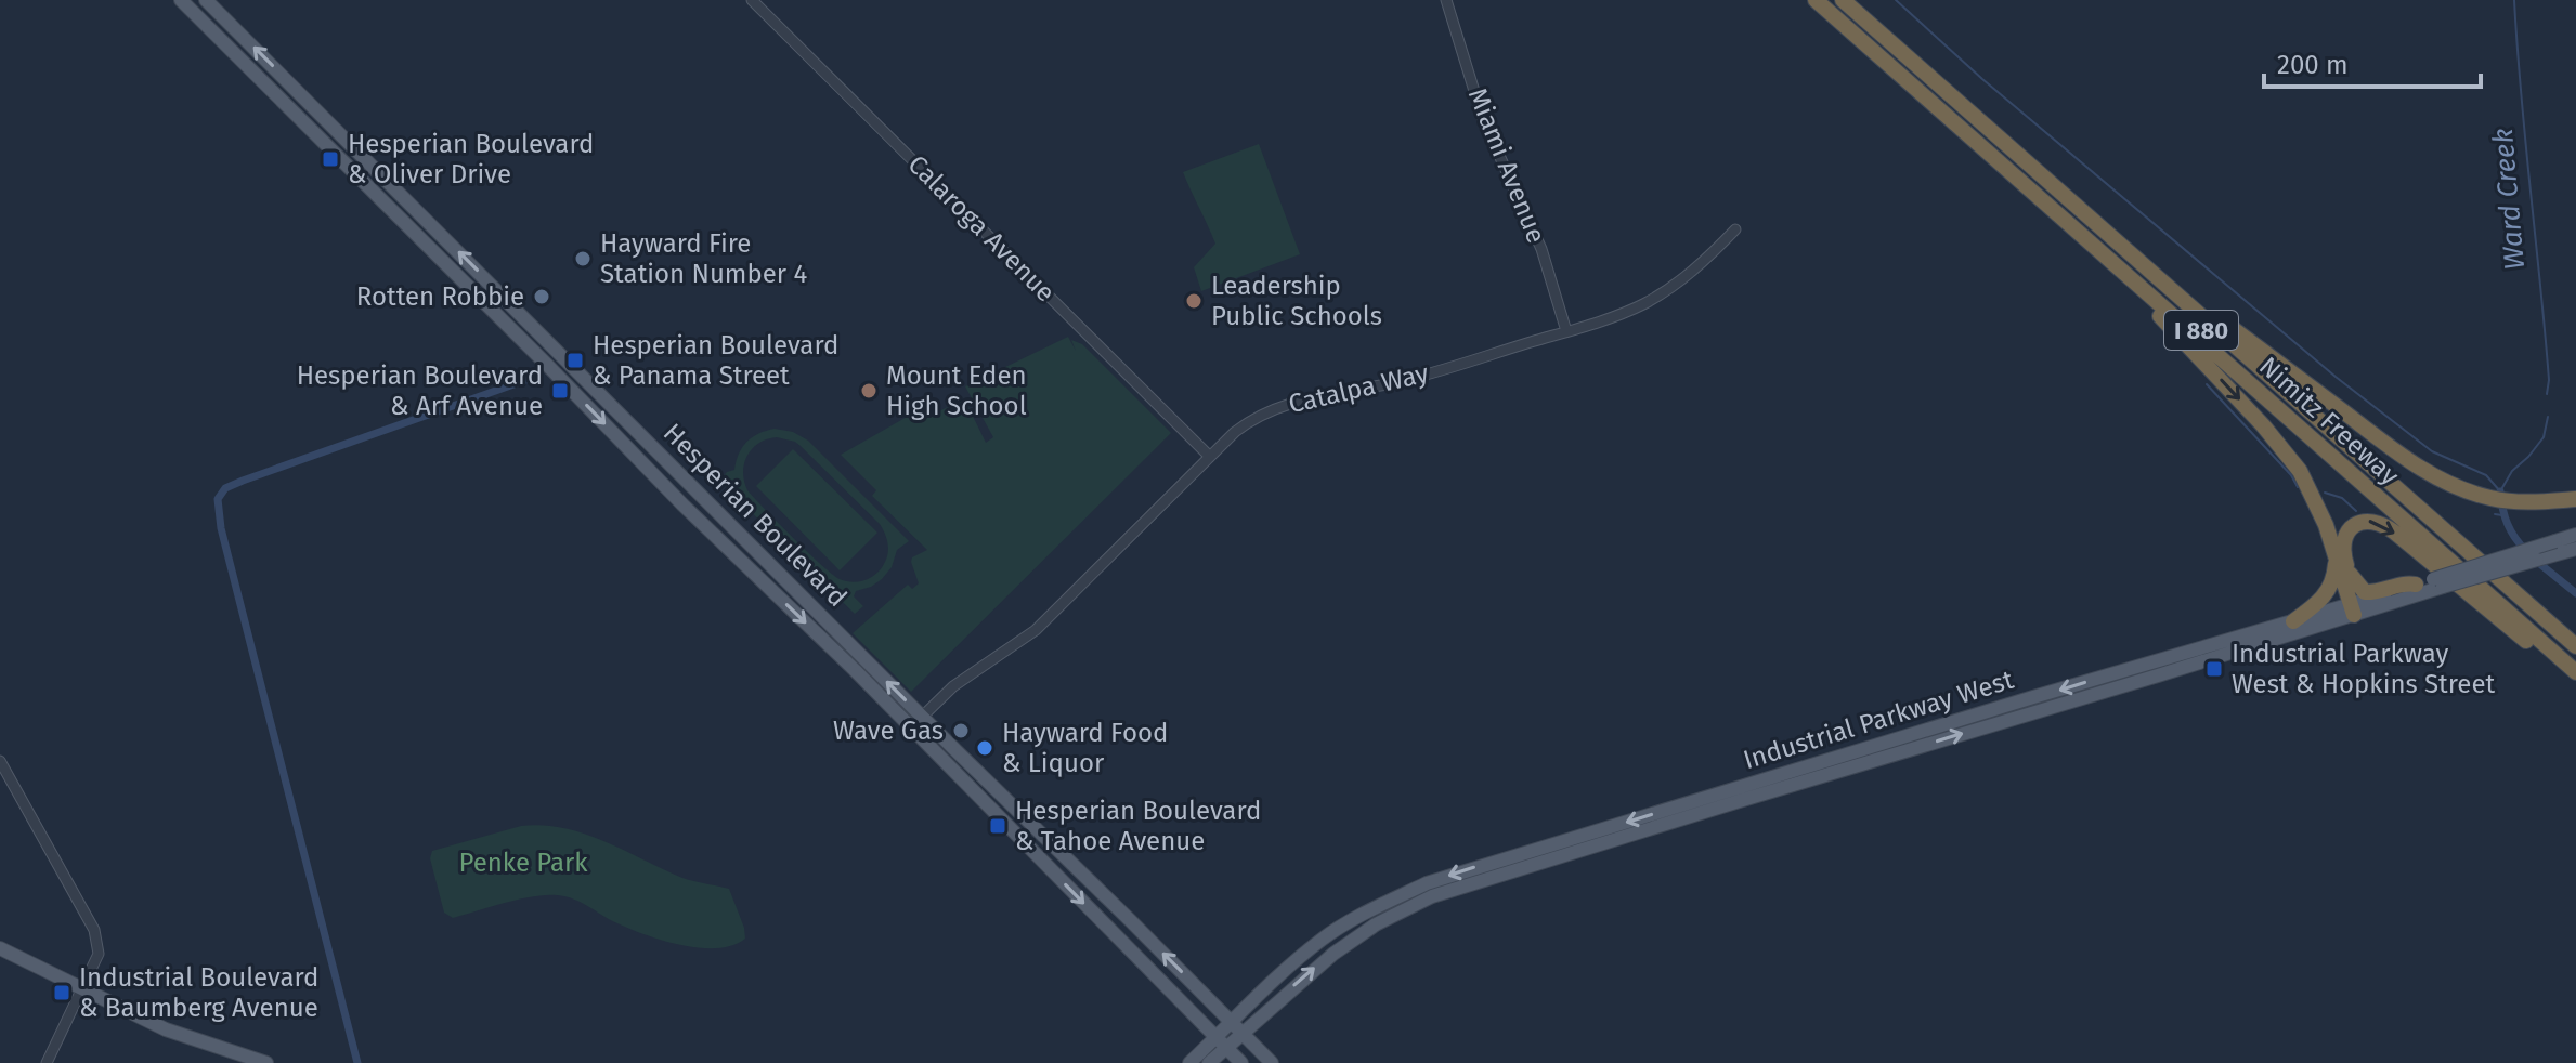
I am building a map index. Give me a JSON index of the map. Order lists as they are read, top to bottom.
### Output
{
  "streets": {
    "highway": ["I 880", "Nimitz Freeway"],
    "main road": ["Hesperian Boulevard", "Industrial Parkway West"],
    "street": ["Miami Avenue", "Calaroga Avenue", "Catalpa Way"]
  },
  "crossings": [
    ["Miami Avenue", "Catalpa Way"],
    ["Calaroga Avenue", "Catalpa Way"],
    ["Catalpa Way", "Hesperian Boulevard"],
    ["Hesperian Boulevard", "Industrial Parkway West"]
  ],
  "water": ["Ward Creek"],
  "parks": ["Penke Park"],
  "places": {
    "transit": [
      "Hesperian Boulevard & Oliver Drive",
      "Hesperian Boulevard & Panama Street",
      "Hesperian Boulevard & Arf Avenue",
      "Industrial Parkway West & Hopkins Street",
      "Hesperian Boulevard & Tahoe Avenue",
      "Industrial Boulevard & Baumberg Avenue"
    ],
    "other": [
      "Hayward Fire Station Number 4",
      "Rotten Robbie",
      "Leadership Public Schools",
      "Mount Eden High School",
      "Wave Gas",
      "Hayward Food & Liquor"
    ]
  },
  "scale_bar": "200 m"
}
